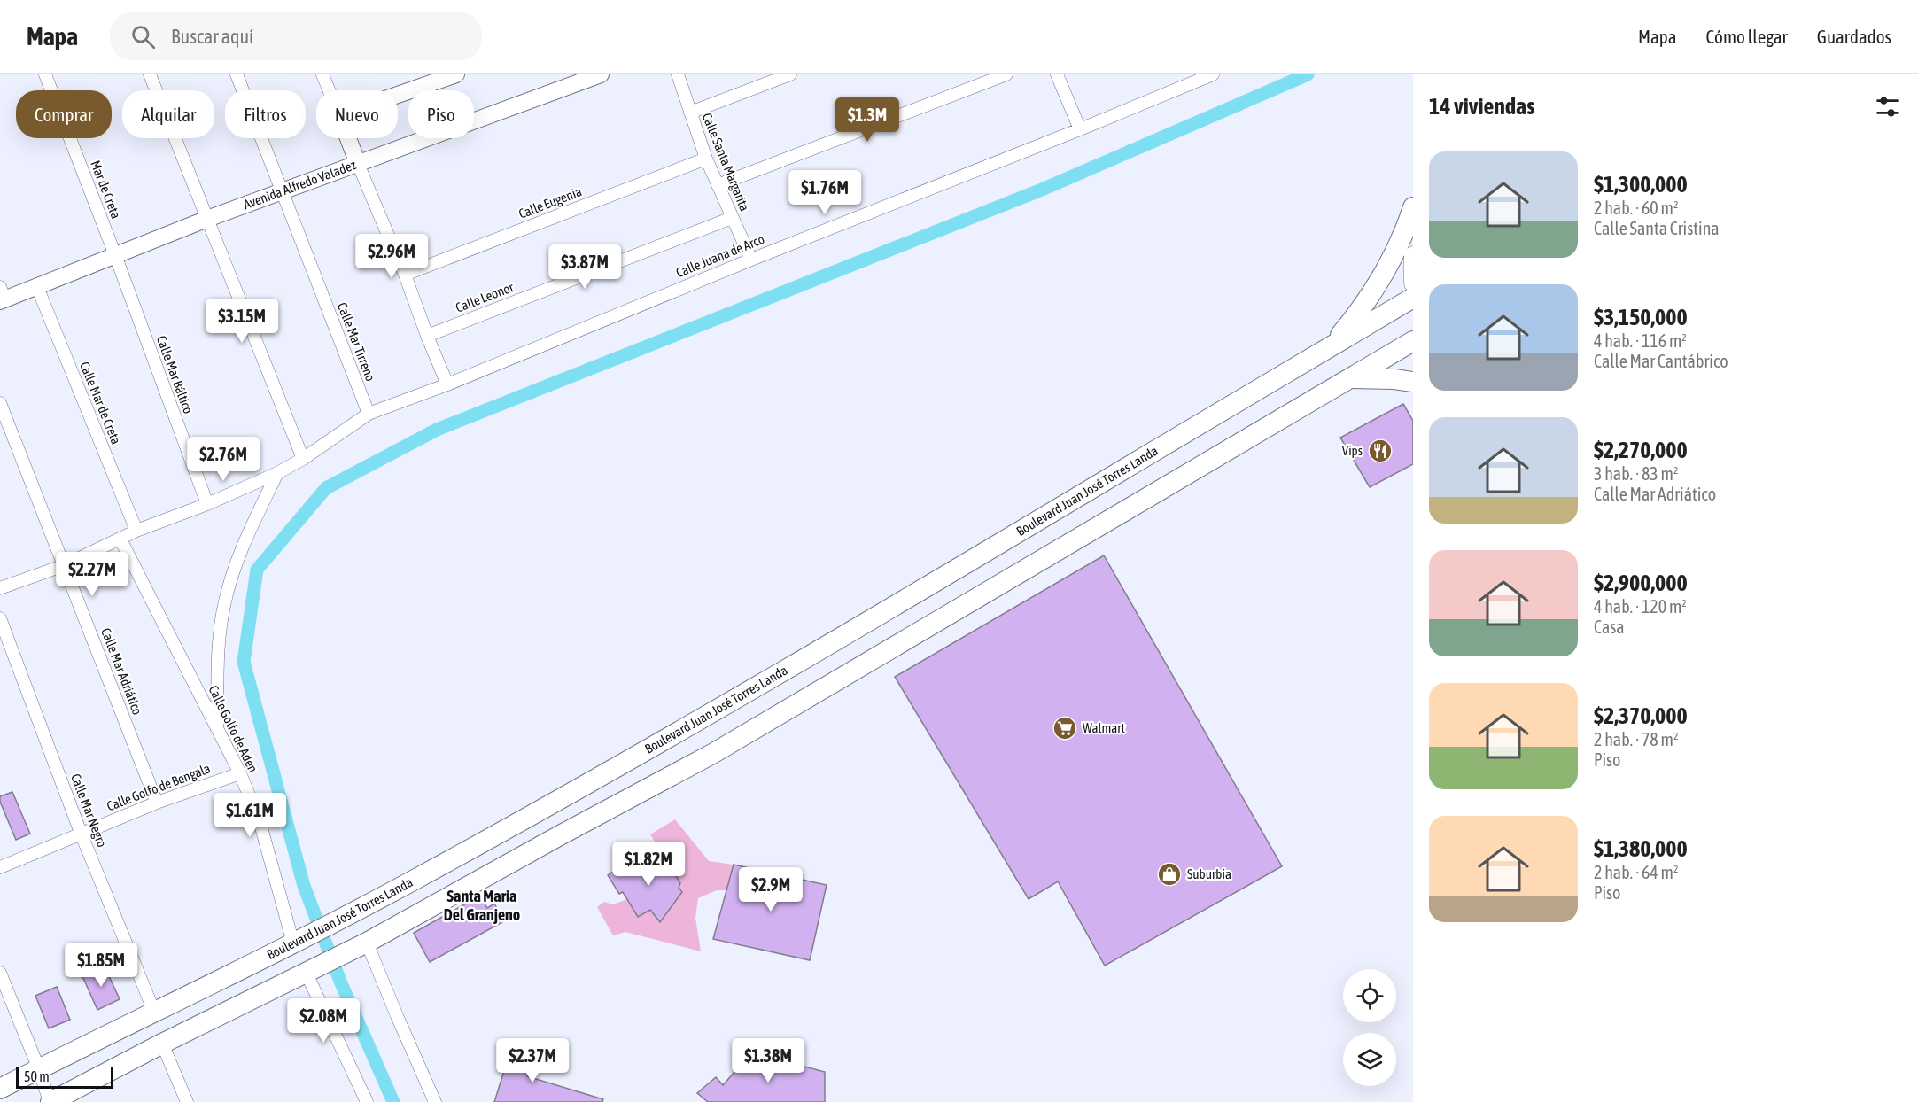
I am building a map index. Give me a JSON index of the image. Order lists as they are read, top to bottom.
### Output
{
  "streets": {
    "main road": ["Boulevard Juan José Torres Landa"],
    "street": [
      "Calle Santa Margarita",
      "Avenida Alfredo Valadez",
      "Mar de Creta",
      "Calle Eugenia",
      "Calle Juana de Arco",
      "Calle Leonor",
      "Calle Mar Tirreno",
      "Calle Mar Báltico",
      "Calle Mar de Creta",
      "Calle Mar Adriático",
      "Calle Golfo de Aden",
      "Calle Golfo de Bengala",
      "Calle Mar Negro"
    ]
  },
  "crossings": [
    ["Calle Santa Margarita", "Calle Eugenia"],
    ["Calle Santa Margarita", "Calle Juana de Arco"],
    ["Calle Santa Margarita", "Calle Leonor"],
    ["Avenida Alfredo Valadez", "Mar de Creta"],
    ["Avenida Alfredo Valadez", "Calle Mar Tirreno"],
    ["Avenida Alfredo Valadez", "Calle Mar Báltico"],
    ["Avenida Alfredo Valadez", "Calle Mar de Creta"],
    ["Mar de Creta", "Calle Mar Báltico"],
    ["Calle Juana de Arco", "Calle Mar Tirreno"],
    ["Calle Juana de Arco", "Calle Mar Báltico"],
    ["Calle Juana de Arco", "Calle Mar de Creta"],
    ["Calle Juana de Arco", "Calle Mar Adriático"],
    ["Calle Juana de Arco", "Calle Golfo de Aden"],
    ["Boulevard Juan José Torres Landa", "Calle Golfo de Aden"],
    ["Boulevard Juan José Torres Landa", "Calle Mar Negro"],
    ["Calle Mar Adriático", "Calle Golfo de Bengala"],
    ["Calle Golfo de Aden", "Calle Golfo de Bengala"],
    ["Calle Golfo de Bengala", "Calle Mar Negro"]
  ],
  "districts": ["Santa Maria Del Granjeno"],
  "places": {
    "restaurant": ["Vips"],
    "supermarket": ["Walmart"],
    "shop": ["Suburbia"]
  },
  "scale_bar": "50 m",
  "page": {
    "header": "Mapa",
    "search": "Buscar aquí",
    "nav": ["Mapa", "Cómo llegar", "Guardados"],
    "heading": "14 viviendas",
    "chip": [
      "Comprar",
      "Alquilar",
      "Filtros",
      "Nuevo",
      "Piso"
    ],
    "price": [
      "$1.3M",
      "$1.76M",
      "$2.96M",
      "$3.87M",
      "$3.15M",
      "$2.76M",
      "$2.27M",
      "$1.61M",
      "$1.82M",
      "$2.9M",
      "$1.85M",
      "$2.08M",
      "$2.37M",
      "$1.38M"
    ],
    "list": [
      {
        "name": "$1,300,000",
        "note": "2 hab. · 60 m² · Calle Santa Cristina"
      },
      {
        "name": "$3,150,000",
        "note": "4 hab. · 116 m² · Calle Mar Cantábrico"
      },
      {
        "name": "$2,270,000",
        "note": "3 hab. · 83 m² · Calle Mar Adriático"
      },
      {
        "name": "$2,900,000",
        "note": "4 hab. · 120 m² · Casa"
      },
      {
        "name": "$2,370,000",
        "note": "2 hab. · 78 m² · Piso"
      },
      {
        "name": "$1,380,000",
        "note": "2 hab. · 64 m² · Piso"
      }
    ],
    "scale": "50 m"
  }
}
